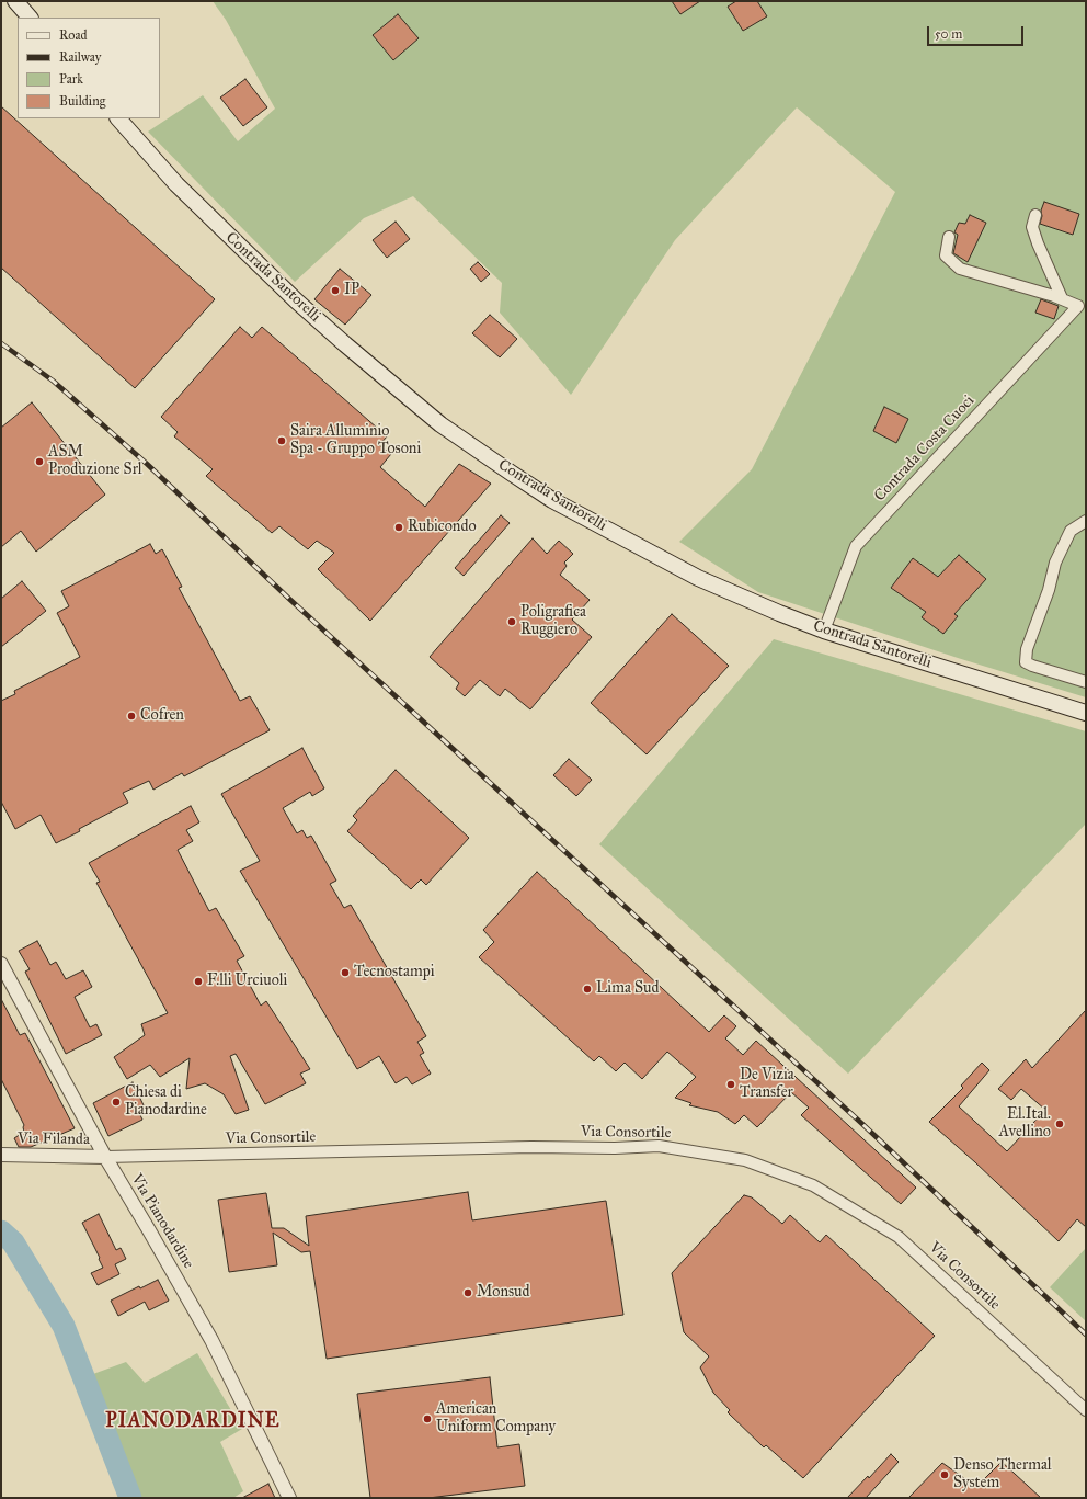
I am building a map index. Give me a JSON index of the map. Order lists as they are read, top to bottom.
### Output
{
  "streets": {
    "main road": ["Contrada Santorelli"],
    "street": [
      "Contrada Costa Cuoci",
      "Via Consortile",
      "Via Filanda",
      "Via Pianodardine"
    ]
  },
  "crossings": [
    ["Contrada Santorelli", "Contrada Costa Cuoci"],
    ["Via Consortile", "Via Filanda"],
    ["Via Consortile", "Via Pianodardine"],
    ["Via Filanda", "Via Pianodardine"]
  ],
  "districts": ["PIANODARDINE"],
  "places": [
    "IP",
    "Saira Alluminio Spa - Gruppo Tosoni",
    "ASM Produzione Srl",
    "Rubicondo",
    "Poligrafica Ruggiero",
    "Cofren",
    "Tecnostampi",
    "F.lli Urciuoli",
    "Lima Sud",
    "De Vizia Transfer",
    "Chiesa di Pianodardine",
    "El.Ital. Avellino",
    "Monsud",
    "American Uniform Company",
    "Denso Thermal System"
  ],
  "legend": [
    "Road",
    "Railway",
    "Park",
    "Building"
  ],
  "scale_bar": "50 m"
}
